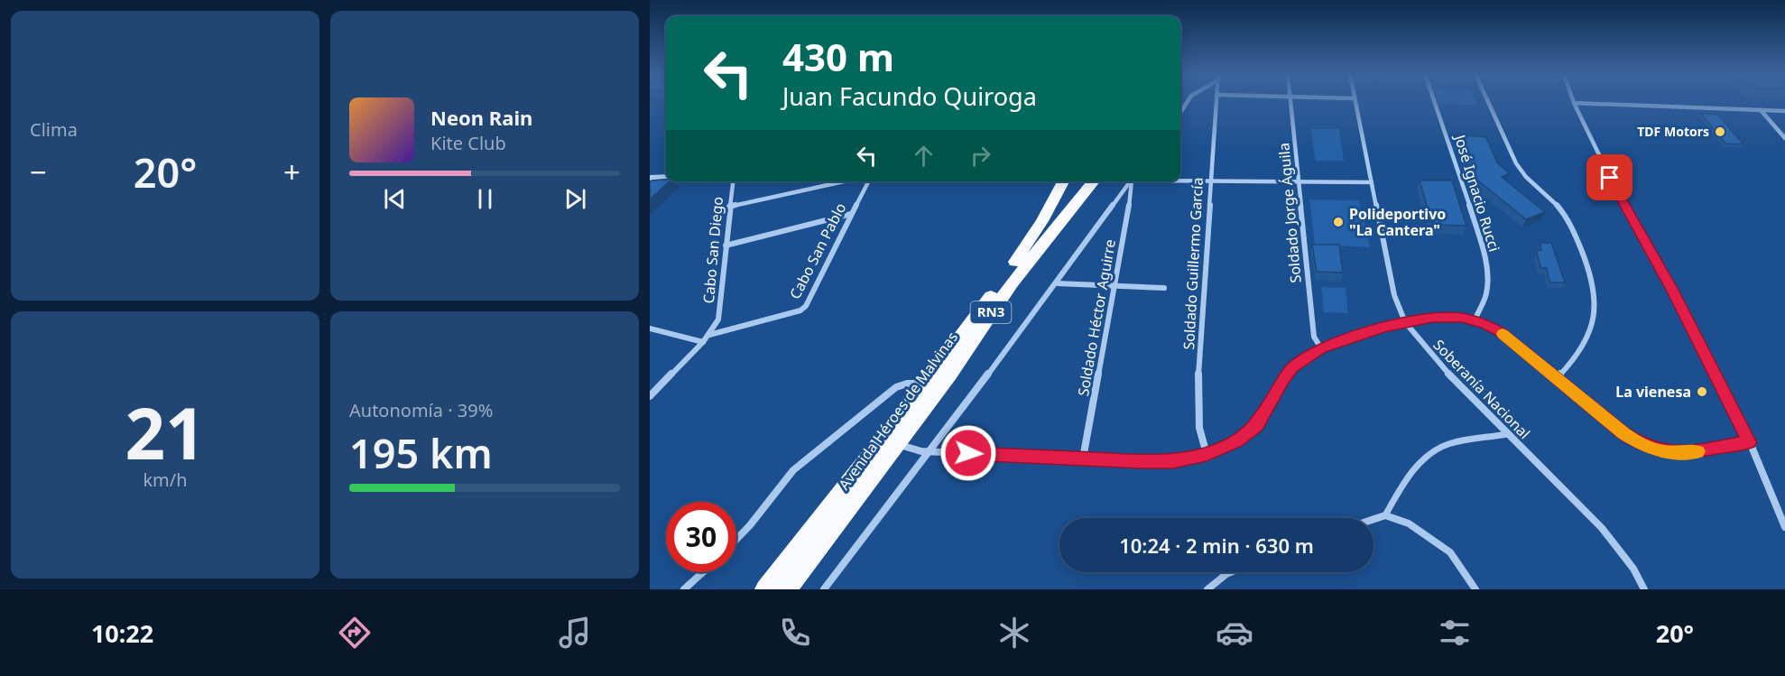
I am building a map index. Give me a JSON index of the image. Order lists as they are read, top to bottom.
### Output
{
  "streets": {
    "highway": ["RN3", "Avenida Héroes de Malvinas"],
    "street": [
      "José Ignacio Rucci",
      "Soldado Jorge Águila",
      "Cabo San Diego",
      "Cabo San Pablo",
      "Soldado Guillermo García",
      "Soldado Héctor Aguirre",
      "Soberanía Nacional"
    ]
  },
  "crossings": [
    ["Cabo San Diego", "Cabo San Pablo"]
  ],
  "places": ["TDF Motors", "Polideportivo \"La Cantera\"", "La vienesa"],
  "page": {
    "tile": [
      "Clima",
      ["21", "km/h"],
      ["Autonomía · 39%", "195 km"]
    ],
    "turn": ["430 m", "Juan Facundo Quiroga"],
    "song": ["Neon Rain", "Kite Club"],
    "heat": ["−", "20°", "+"],
    "limit": "30",
    "trip": "10:24 · 2 min · 630 m",
    "tabs": ["10:22", "20°"]
  }
}
